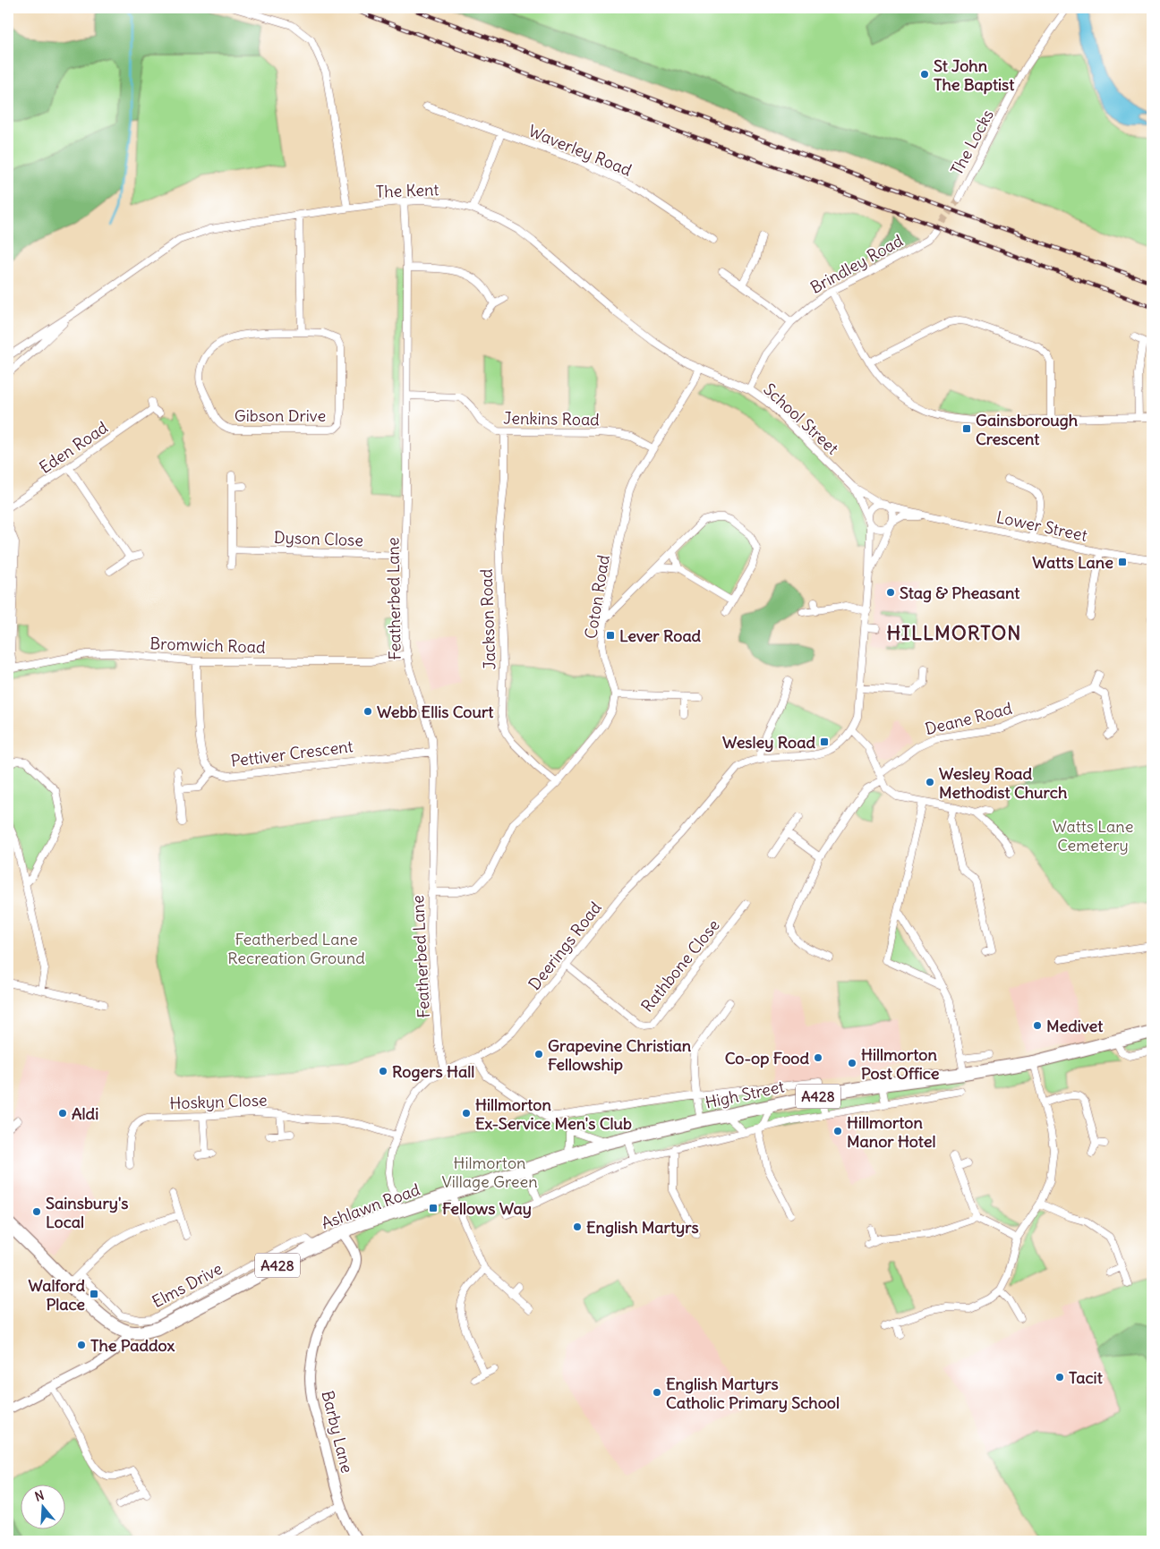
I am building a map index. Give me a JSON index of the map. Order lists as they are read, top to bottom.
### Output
{
  "streets": {
    "highway": ["High Street", "A428", "Ashlawn Road"],
    "street": [
      "The Locks",
      "Waverley Road",
      "The Kent",
      "Brindley Road",
      "Gibson Drive",
      "Jenkins Road",
      "School Street",
      "Eden Road",
      "Lower Street",
      "Dyson Close",
      "Coton Road",
      "Featherbed Lane",
      "Jackson Road",
      "Bromwich Road",
      "Deane Road",
      "Pettiver Crescent",
      "Deerings Road",
      "Rathbone Close",
      "Hoskyn Close",
      "Elms Drive",
      "Barby Lane"
    ]
  },
  "crossings": [
    ["The Kent", "School Street"],
    ["The Kent", "Coton Road"],
    ["The Kent", "Featherbed Lane"],
    ["Brindley Road", "School Street"],
    ["Jenkins Road", "Coton Road"],
    ["Jenkins Road", "Featherbed Lane"],
    ["Jenkins Road", "Jackson Road"],
    ["School Street", "Lower Street"],
    ["School Street", "Coton Road"],
    ["School Street", "Deerings Road"],
    ["Dyson Close", "Featherbed Lane"],
    ["Featherbed Lane", "Bromwich Road"],
    ["Featherbed Lane", "Pettiver Crescent"],
    ["Featherbed Lane", "Deerings Road"],
    ["Bromwich Road", "Pettiver Crescent"],
    ["Deerings Road", "Rathbone Close"],
    ["Deerings Road", "Hoskyn Close"],
    ["Deerings Road", "Ashlawn Road"],
    ["High Street", "Ashlawn Road"],
    ["Ashlawn Road", "Elms Drive"],
    ["Ashlawn Road", "Barby Lane"]
  ],
  "districts": ["HILLMORTON"],
  "parks": ["Watts Lane Cemetery", "Featherbed Lane Recreation Ground", "Hilmorton Village Green"],
  "places": {
    "other": [
      "St John The Baptist",
      "Stag & Pheasant",
      "Webb Ellis Court",
      "Wesley Road Methodist Church",
      "Medivet",
      "Grapevine Christian Fellowship",
      "Co-op Food",
      "Hillmorton Post Office",
      "Rogers Hall",
      "Aldi",
      "Hillmorton Ex-Service Men's Club",
      "Hillmorton Manor Hotel",
      "Sainsbury's Local",
      "English Martyrs",
      "The Paddox",
      "Tacit",
      "English Martyrs Catholic Primary School"
    ],
    "transit": [
      "Gainsborough Crescent",
      "Watts Lane",
      "Lever Road",
      "Wesley Road",
      "Fellows Way",
      "Walford Place"
    ]
  },
  "north": "top"
}
